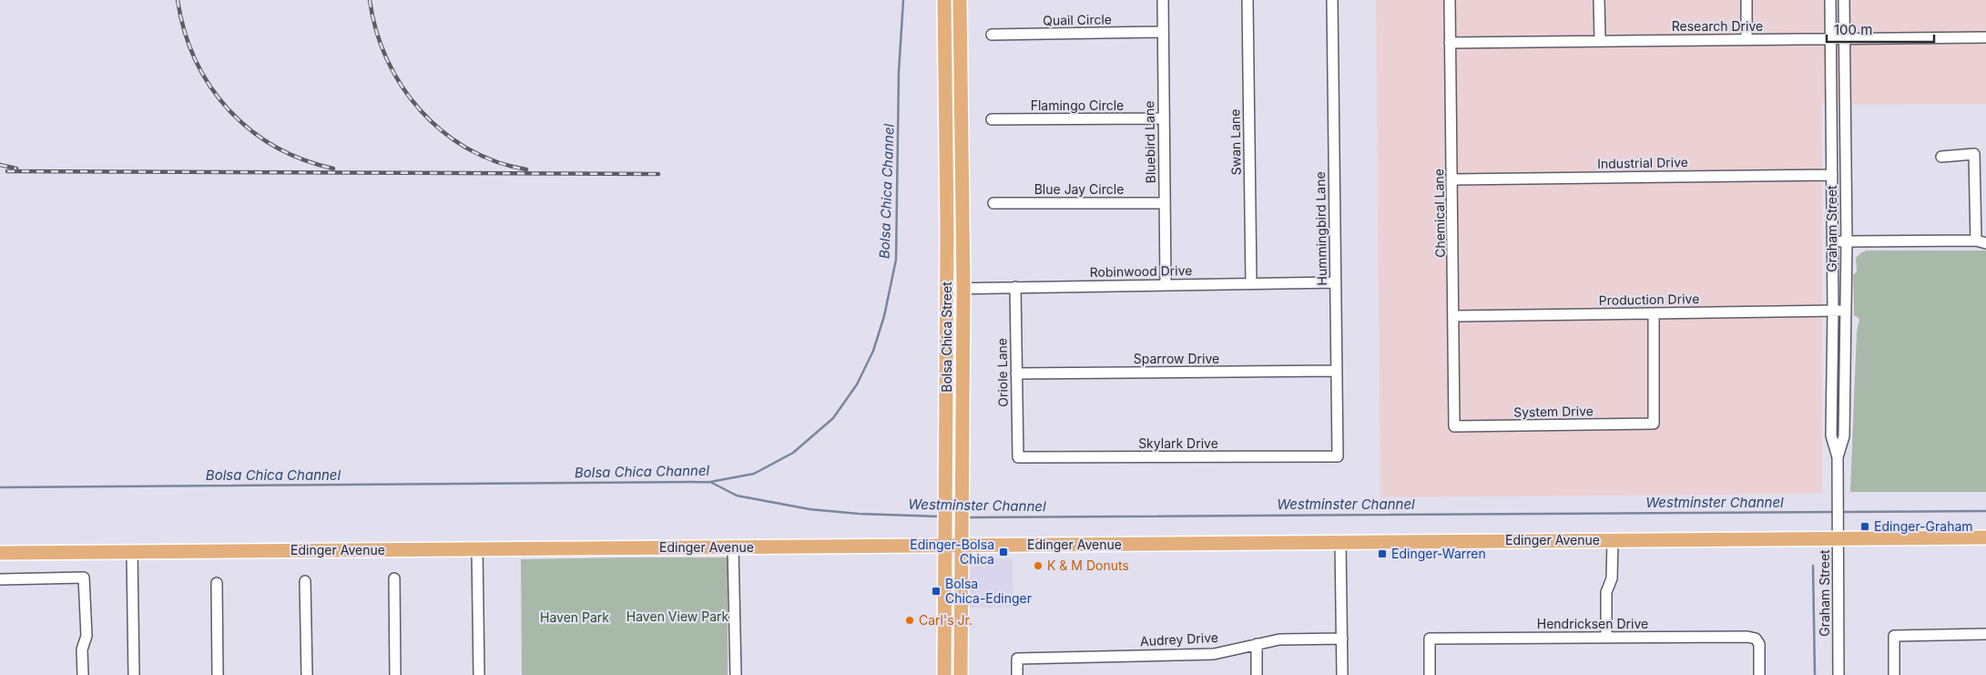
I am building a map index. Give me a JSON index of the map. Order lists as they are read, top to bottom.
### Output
{
  "streets": {
    "main road": ["Bolsa Chica Street", "Edinger Avenue"],
    "street": [
      "Quail Circle",
      "Research Drive",
      "Flamingo Circle",
      "Bluebird Lane",
      "Swan Lane",
      "Industrial Drive",
      "Blue Jay Circle",
      "Chemical Lane",
      "Hummingbird Lane",
      "Graham Street",
      "Robinwood Drive",
      "Production Drive",
      "Sparrow Drive",
      "Oriole Lane",
      "System Drive",
      "Skylark Drive",
      "Hendricksen Drive",
      "Audrey Drive"
    ]
  },
  "crossings": [
    ["Quail Circle", "Bluebird Lane"],
    ["Research Drive", "Chemical Lane"],
    ["Research Drive", "Graham Street"],
    ["Flamingo Circle", "Bluebird Lane"],
    ["Bluebird Lane", "Blue Jay Circle"],
    ["Bluebird Lane", "Robinwood Drive"],
    ["Swan Lane", "Robinwood Drive"],
    ["Industrial Drive", "Chemical Lane"],
    ["Industrial Drive", "Graham Street"],
    ["Chemical Lane", "Production Drive"],
    ["Chemical Lane", "System Drive"],
    ["Hummingbird Lane", "Robinwood Drive"],
    ["Hummingbird Lane", "Sparrow Drive"],
    ["Hummingbird Lane", "Skylark Drive"],
    ["Graham Street", "Production Drive"],
    ["Graham Street", "Edinger Avenue"],
    ["Robinwood Drive", "Bolsa Chica Street"],
    ["Robinwood Drive", "Oriole Lane"],
    ["Production Drive", "System Drive"],
    ["Bolsa Chica Street", "Edinger Avenue"],
    ["Sparrow Drive", "Oriole Lane"],
    ["Oriole Lane", "Skylark Drive"]
  ],
  "water": ["Bolsa Chica Channel", "Westminster Channel"],
  "parks": ["Haven View Park", "Haven Park"],
  "places": {
    "transit": [
      "Edinger-Graham",
      "Edinger-Bolsa Chica",
      "Edinger-Warren",
      "Bolsa Chica-Edinger"
    ],
    "other": ["K & M Donuts", "Carl's Jr."]
  },
  "scale_bar": "100 m"
}
